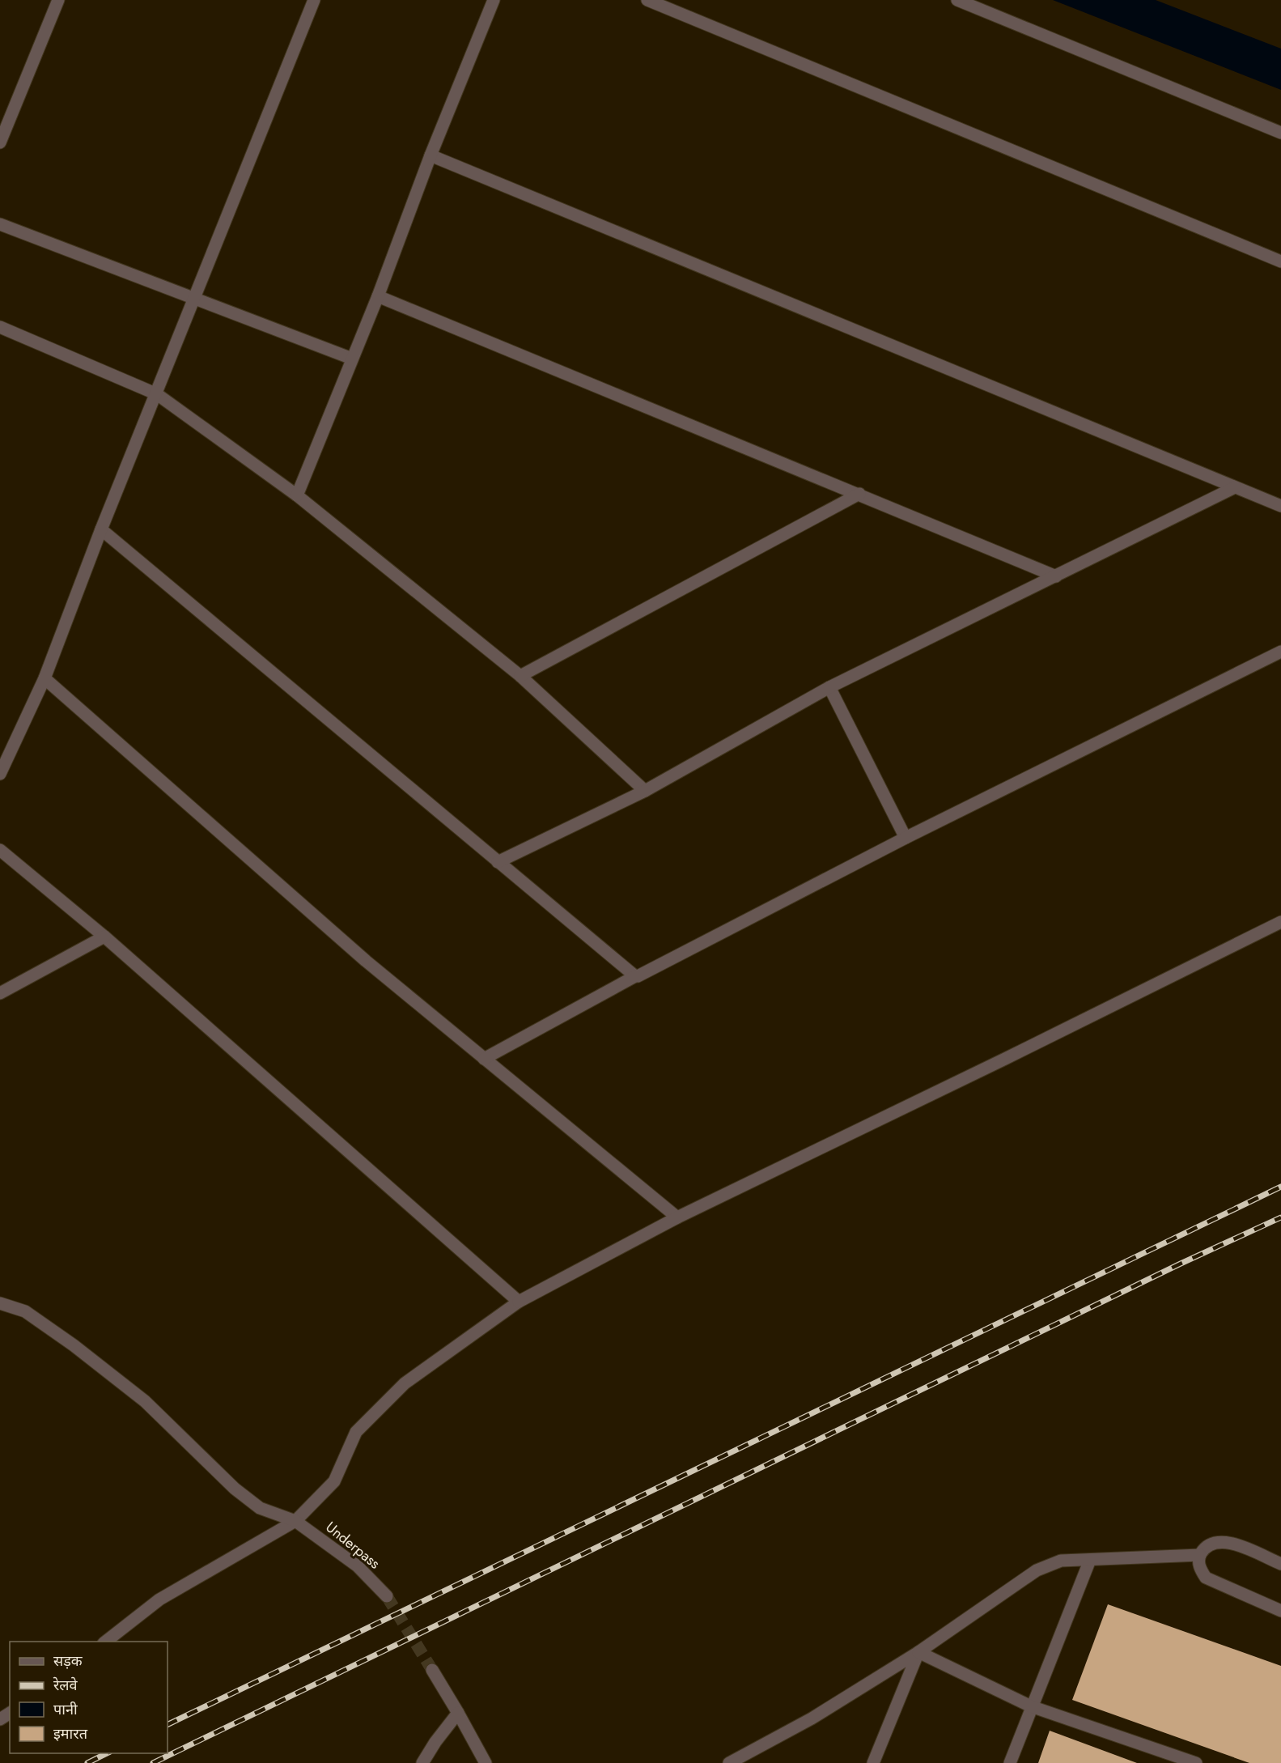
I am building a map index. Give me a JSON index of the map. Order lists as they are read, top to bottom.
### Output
{
  "streets": {
    "street": ["Underpass"]
  },
  "legend": [
    "सड़क",
    "रेलवे",
    "पानी",
    "इमारत"
  ]
}
